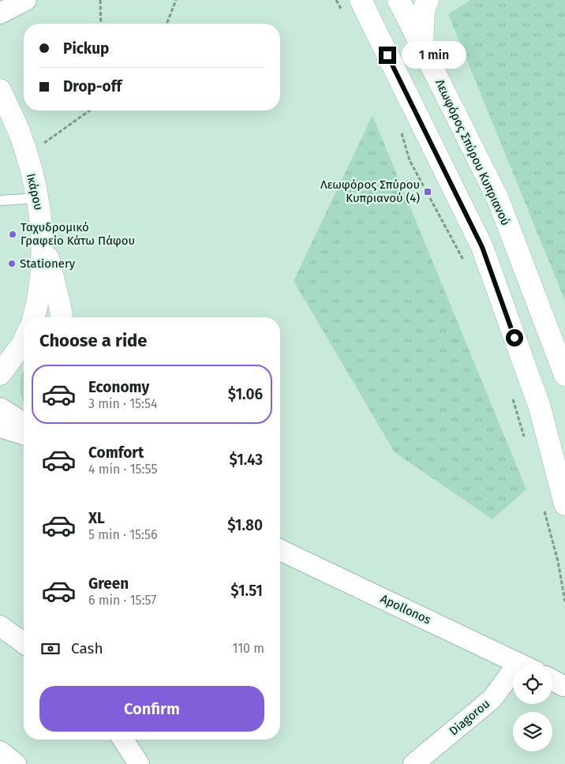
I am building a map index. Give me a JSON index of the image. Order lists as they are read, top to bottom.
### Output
{
  "streets": {
    "main road": ["Λεωφόρος Σπύρου Κυπριανού", "Ικάρου"],
    "street": ["Apollonos", "Diagorou"]
  },
  "places": {
    "transit": ["Λεωφόρος Σπύρου Κυπριανού (4)"],
    "other": ["Ταχυδρομικό Γραφείο Κάτω Πάφου", "Stationery"]
  },
  "page": {
    "banner": ["Pickup", "Drop-off"],
    "bubble": "1 min",
    "heading": "Choose a ride",
    "list": [
      {
        "name": "Economy",
        "note": "3 min · 15:54",
        "value": "$1.06"
      },
      {
        "name": "Comfort",
        "note": "4 min · 15:55",
        "value": "$1.43"
      },
      {
        "name": "XL",
        "note": "5 min · 15:56",
        "value": "$1.80"
      },
      {
        "name": "Green",
        "note": "6 min · 15:57",
        "value": "$1.51"
      }
    ],
    "pay": ["Cash", "110 m"],
    "buttons": "Confirm"
  }
}
